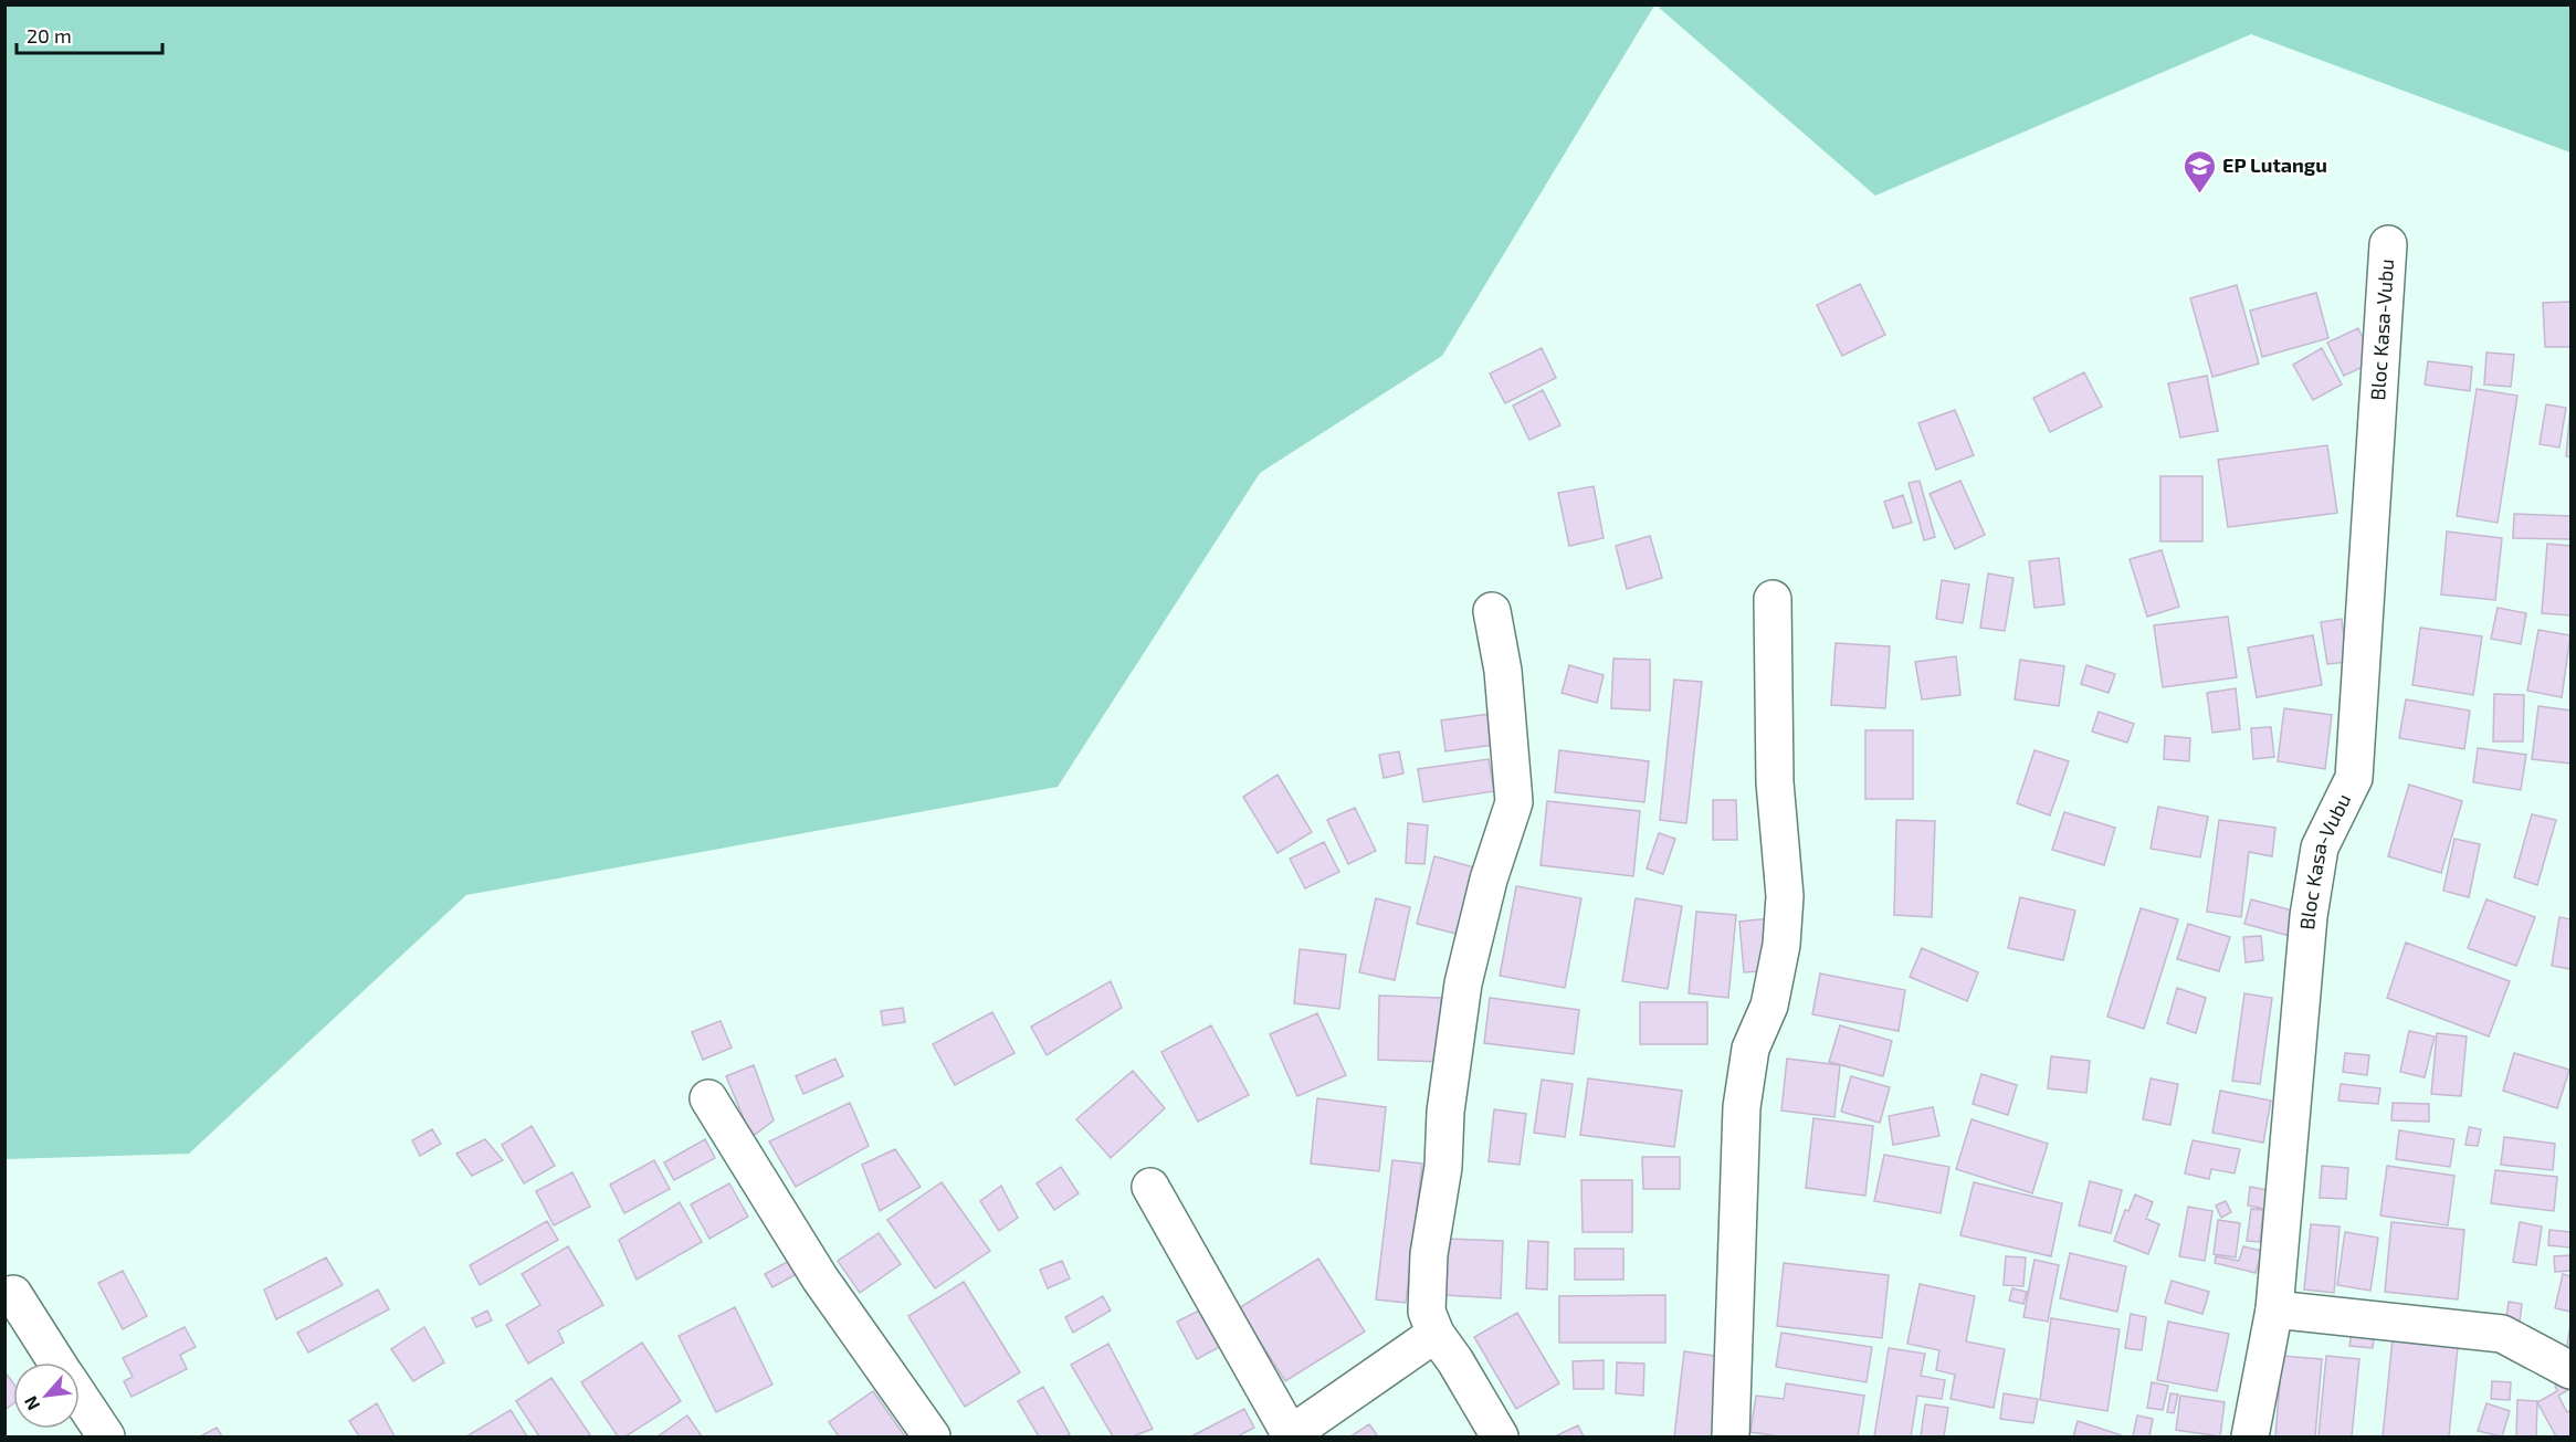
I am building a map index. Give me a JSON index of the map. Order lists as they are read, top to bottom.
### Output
{
  "streets": {
    "street": ["Bloc Kasa-Vubu"]
  },
  "places": {
    "school or university": ["EP Lutangu"]
  },
  "scale_bar": "20 m",
  "north": "bottom left"
}
